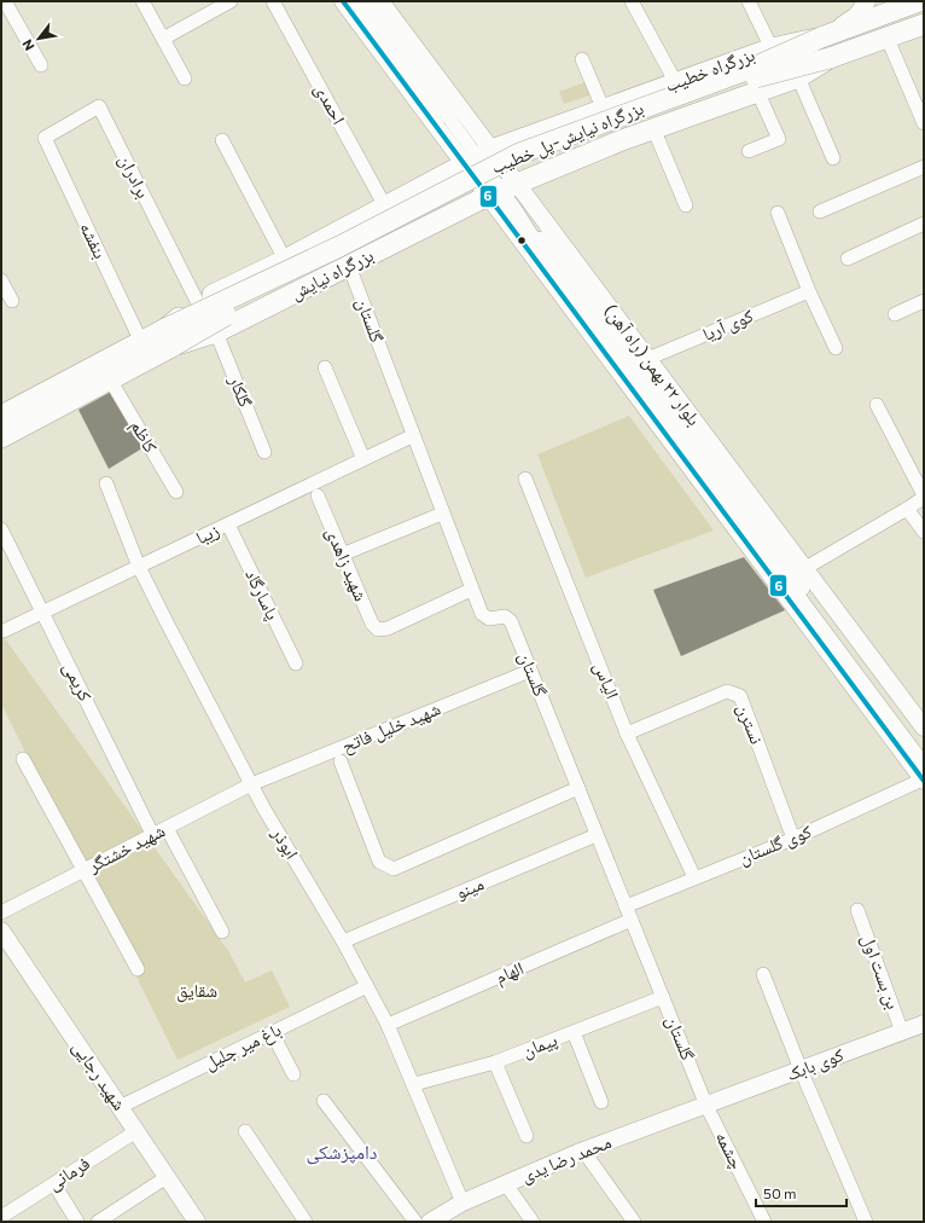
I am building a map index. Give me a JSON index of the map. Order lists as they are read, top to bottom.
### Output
{
  "streets": {
    "highway": ["بزرگراه خطیب", "بزرگراه نیایش-پل خطیب", "بزرگراه نیایش"],
    "main road": [
      "بلوار ۲۲ بهمن (راه آهن)",
      "کوی بابک",
      "شهید رجایی",
      "محمد رضا یدی"
    ],
    "street": [
      "احمدی",
      "برادران",
      "بنفشه",
      "گلستان",
      "کوی آریا",
      "گلکار",
      "کاظم",
      "زیبا",
      "شهید زاهدی",
      "پاسارگاد",
      "الیاس",
      "کریمی",
      "نسترن",
      "شهید خلیل فاتح",
      "ابوذر",
      "کوی گلستان",
      "شهید خشتگر",
      "مینو",
      "بن بست اول",
      "الهام",
      "پیمان",
      "باغ میر جلیل",
      "چشمه",
      "فرمانی"
    ]
  },
  "crossings": [
    ["بزرگراه خطیب", "بزرگراه نیایش-پل خطیب"],
    ["بزرگراه خطیب", "بزرگراه نیایش"],
    ["بزرگراه خطیب", "بلوار ۲۲ بهمن (راه آهن)"],
    ["احمدی", "بزرگراه نیایش"],
    ["بزرگراه نیایش-پل خطیب", "بزرگراه نیایش"],
    ["برادران", "بنفشه"],
    ["برادران", "بزرگراه نیایش"],
    ["بزرگراه نیایش", "گلستان"],
    ["بزرگراه نیایش", "بلوار ۲۲ بهمن (راه آهن)"],
    ["بزرگراه نیایش", "گلکار"],
    ["گلستان", "زیبا"],
    ["گلستان", "شهید زاهدی"],
    ["گلستان", "شهید خلیل فاتح"],
    ["گلستان", "کوی گلستان"],
    ["گلستان", "مینو"],
    ["گلستان", "الهام"],
    ["گلستان", "پیمان"],
    ["گلستان", "کوی بابک"],
    ["گلستان", "چشمه"],
    ["گلستان", "محمد رضا یدی"],
    ["کوی آریا", "بلوار ۲۲ بهمن (راه آهن)"],
    ["بلوار ۲۲ بهمن (راه آهن)", "کوی گلستان"],
    ["زیبا", "پاسارگاد"],
    ["زیبا", "کریمی"],
    ["زیبا", "ابوذر"],
    ["الیاس", "نسترن"],
    ["الیاس", "کوی گلستان"],
    ["کریمی", "شهید خشتگر"],
    ["نسترن", "کوی گلستان"],
    ["شهید خلیل فاتح", "ابوذر"],
    ["شهید خلیل فاتح", "شهید خشتگر"],
    ["ابوذر", "شهید خشتگر"],
    ["ابوذر", "مینو"],
    ["ابوذر", "الهام"],
    ["ابوذر", "پیمان"],
    ["ابوذر", "باغ میر جلیل"],
    ["ابوذر", "محمد رضا یدی"],
    ["بن بست اول", "کوی بابک"],
    ["باغ میر جلیل", "شهید رجایی"],
    ["کوی بابک", "چشمه"],
    ["کوی بابک", "محمد رضا یدی"],
    ["شهید رجایی", "فرمانی"],
    ["چشمه", "محمد رضا یدی"]
  ],
  "districts": ["دامپزشکی"],
  "parks": ["شقایق"],
  "lines": ["transit line 6"],
  "scale_bar": "50 m",
  "north": "bottom left"
}
